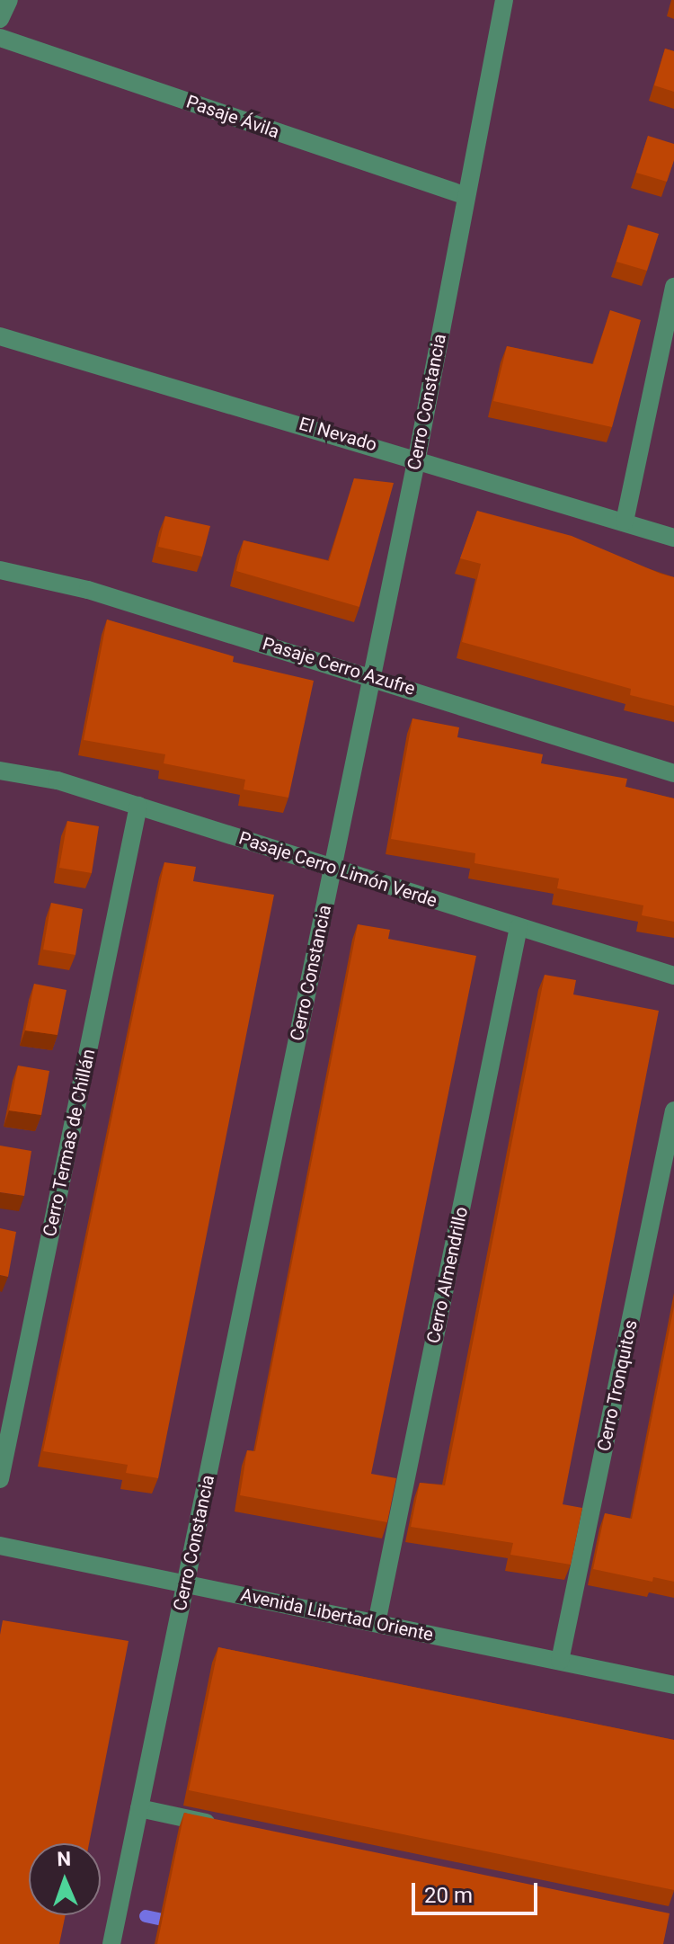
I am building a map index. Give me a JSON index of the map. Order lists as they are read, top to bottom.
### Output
{
  "streets": {
    "street": [
      "Pasaje Ávila",
      "Cerro Constancia",
      "El Nevado",
      "Pasaje Cerro Azufre",
      "Pasaje Cerro Limón Verde",
      "Cerro Termas de Chillán",
      "Cerro Almendrillo",
      "Cerro Tronquitos",
      "Avenida Libertad Oriente"
    ]
  },
  "crossings": [
    ["Pasaje Ávila", "Cerro Constancia"],
    ["Cerro Constancia", "El Nevado"],
    ["Cerro Constancia", "Pasaje Cerro Azufre"],
    ["Cerro Constancia", "Pasaje Cerro Limón Verde"],
    ["Cerro Constancia", "Avenida Libertad Oriente"],
    ["Pasaje Cerro Limón Verde", "Cerro Termas de Chillán"],
    ["Pasaje Cerro Limón Verde", "Cerro Almendrillo"],
    ["Cerro Almendrillo", "Avenida Libertad Oriente"],
    ["Cerro Tronquitos", "Avenida Libertad Oriente"]
  ],
  "scale_bar": "20 m",
  "north": "top"
}
